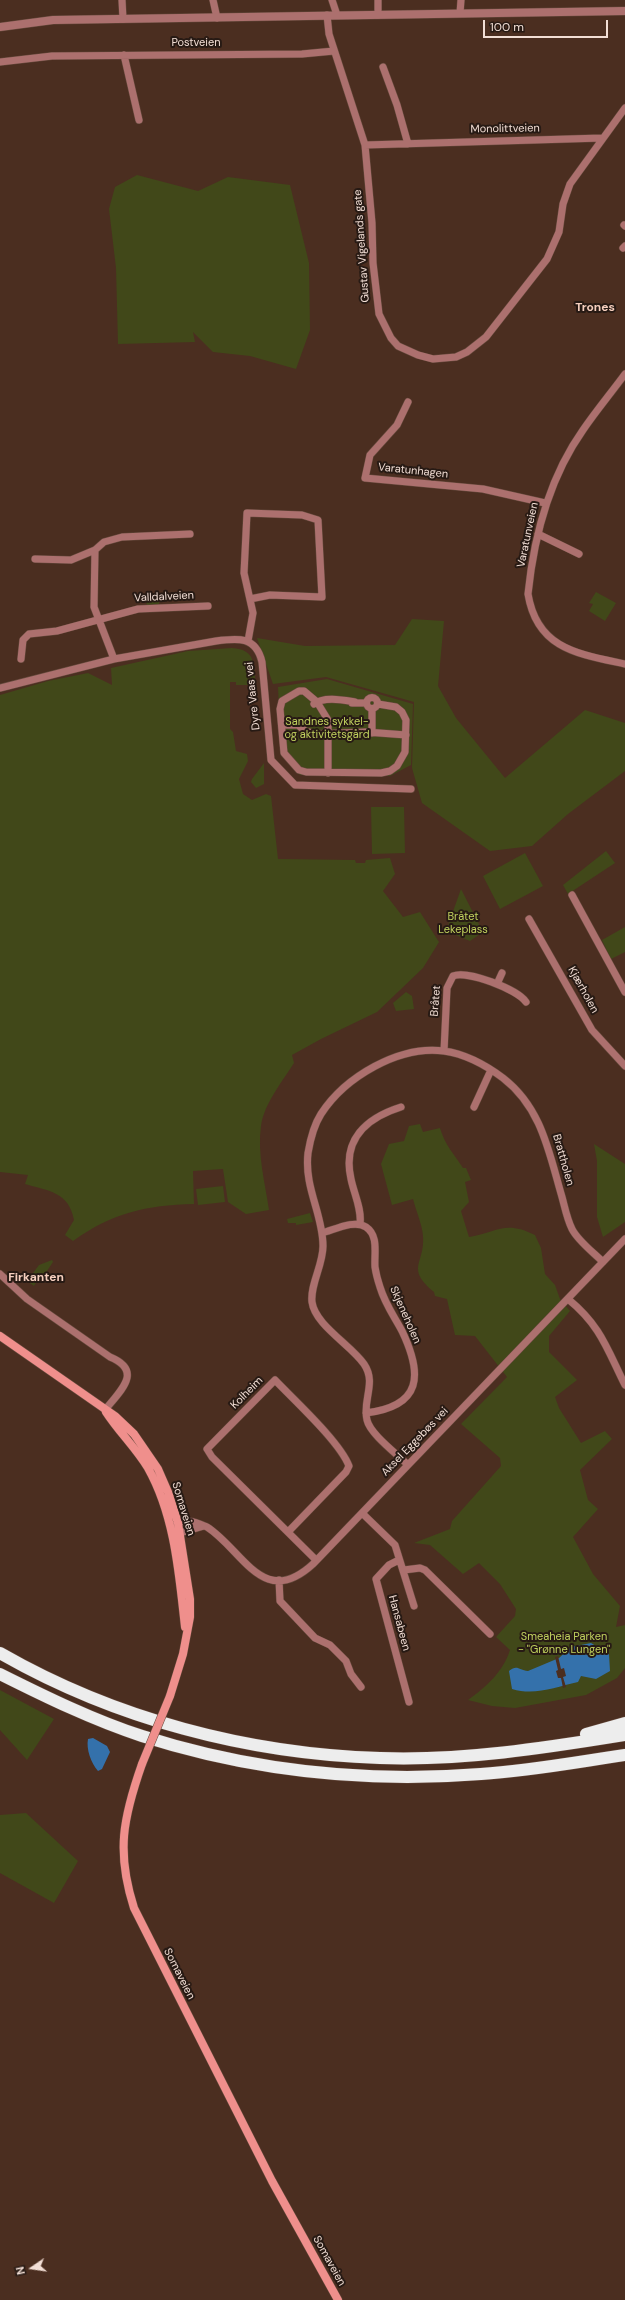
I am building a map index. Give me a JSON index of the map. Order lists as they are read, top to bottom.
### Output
{
  "streets": {
    "main road": ["Somaveien"],
    "street": [
      "Postveien",
      "Monolittveien",
      "Gustav Vigelands gate",
      "Varatunhagen",
      "Varatunveien",
      "Valldalveien",
      "Dyre Vaas vei",
      "Kjærholen",
      "Bråtet",
      "Brattholen",
      "Skjeneholen",
      "Kolheim",
      "Aksel Eggebøs vei",
      "Hansabeen"
    ]
  },
  "crossings": [
    ["Postveien", "Gustav Vigelands gate"],
    ["Monolittveien", "Gustav Vigelands gate"],
    ["Varatunhagen", "Varatunveien"],
    ["Bråtet", "Brattholen"],
    ["Brattholen", "Aksel Eggebøs vei"],
    ["Kolheim", "Aksel Eggebøs vei"],
    ["Aksel Eggebøs vei", "Somaveien"],
    ["Aksel Eggebøs vei", "Hansabeen"]
  ],
  "districts": ["Trones", "Firkanten"],
  "parks": ["Sandnes sykkel- og aktivitetsgård", "Bråtet Lekeplass", "Smeaheia Parken - \"Grønne Lungen\""],
  "scale_bar": "100 m",
  "north": "left"
}
